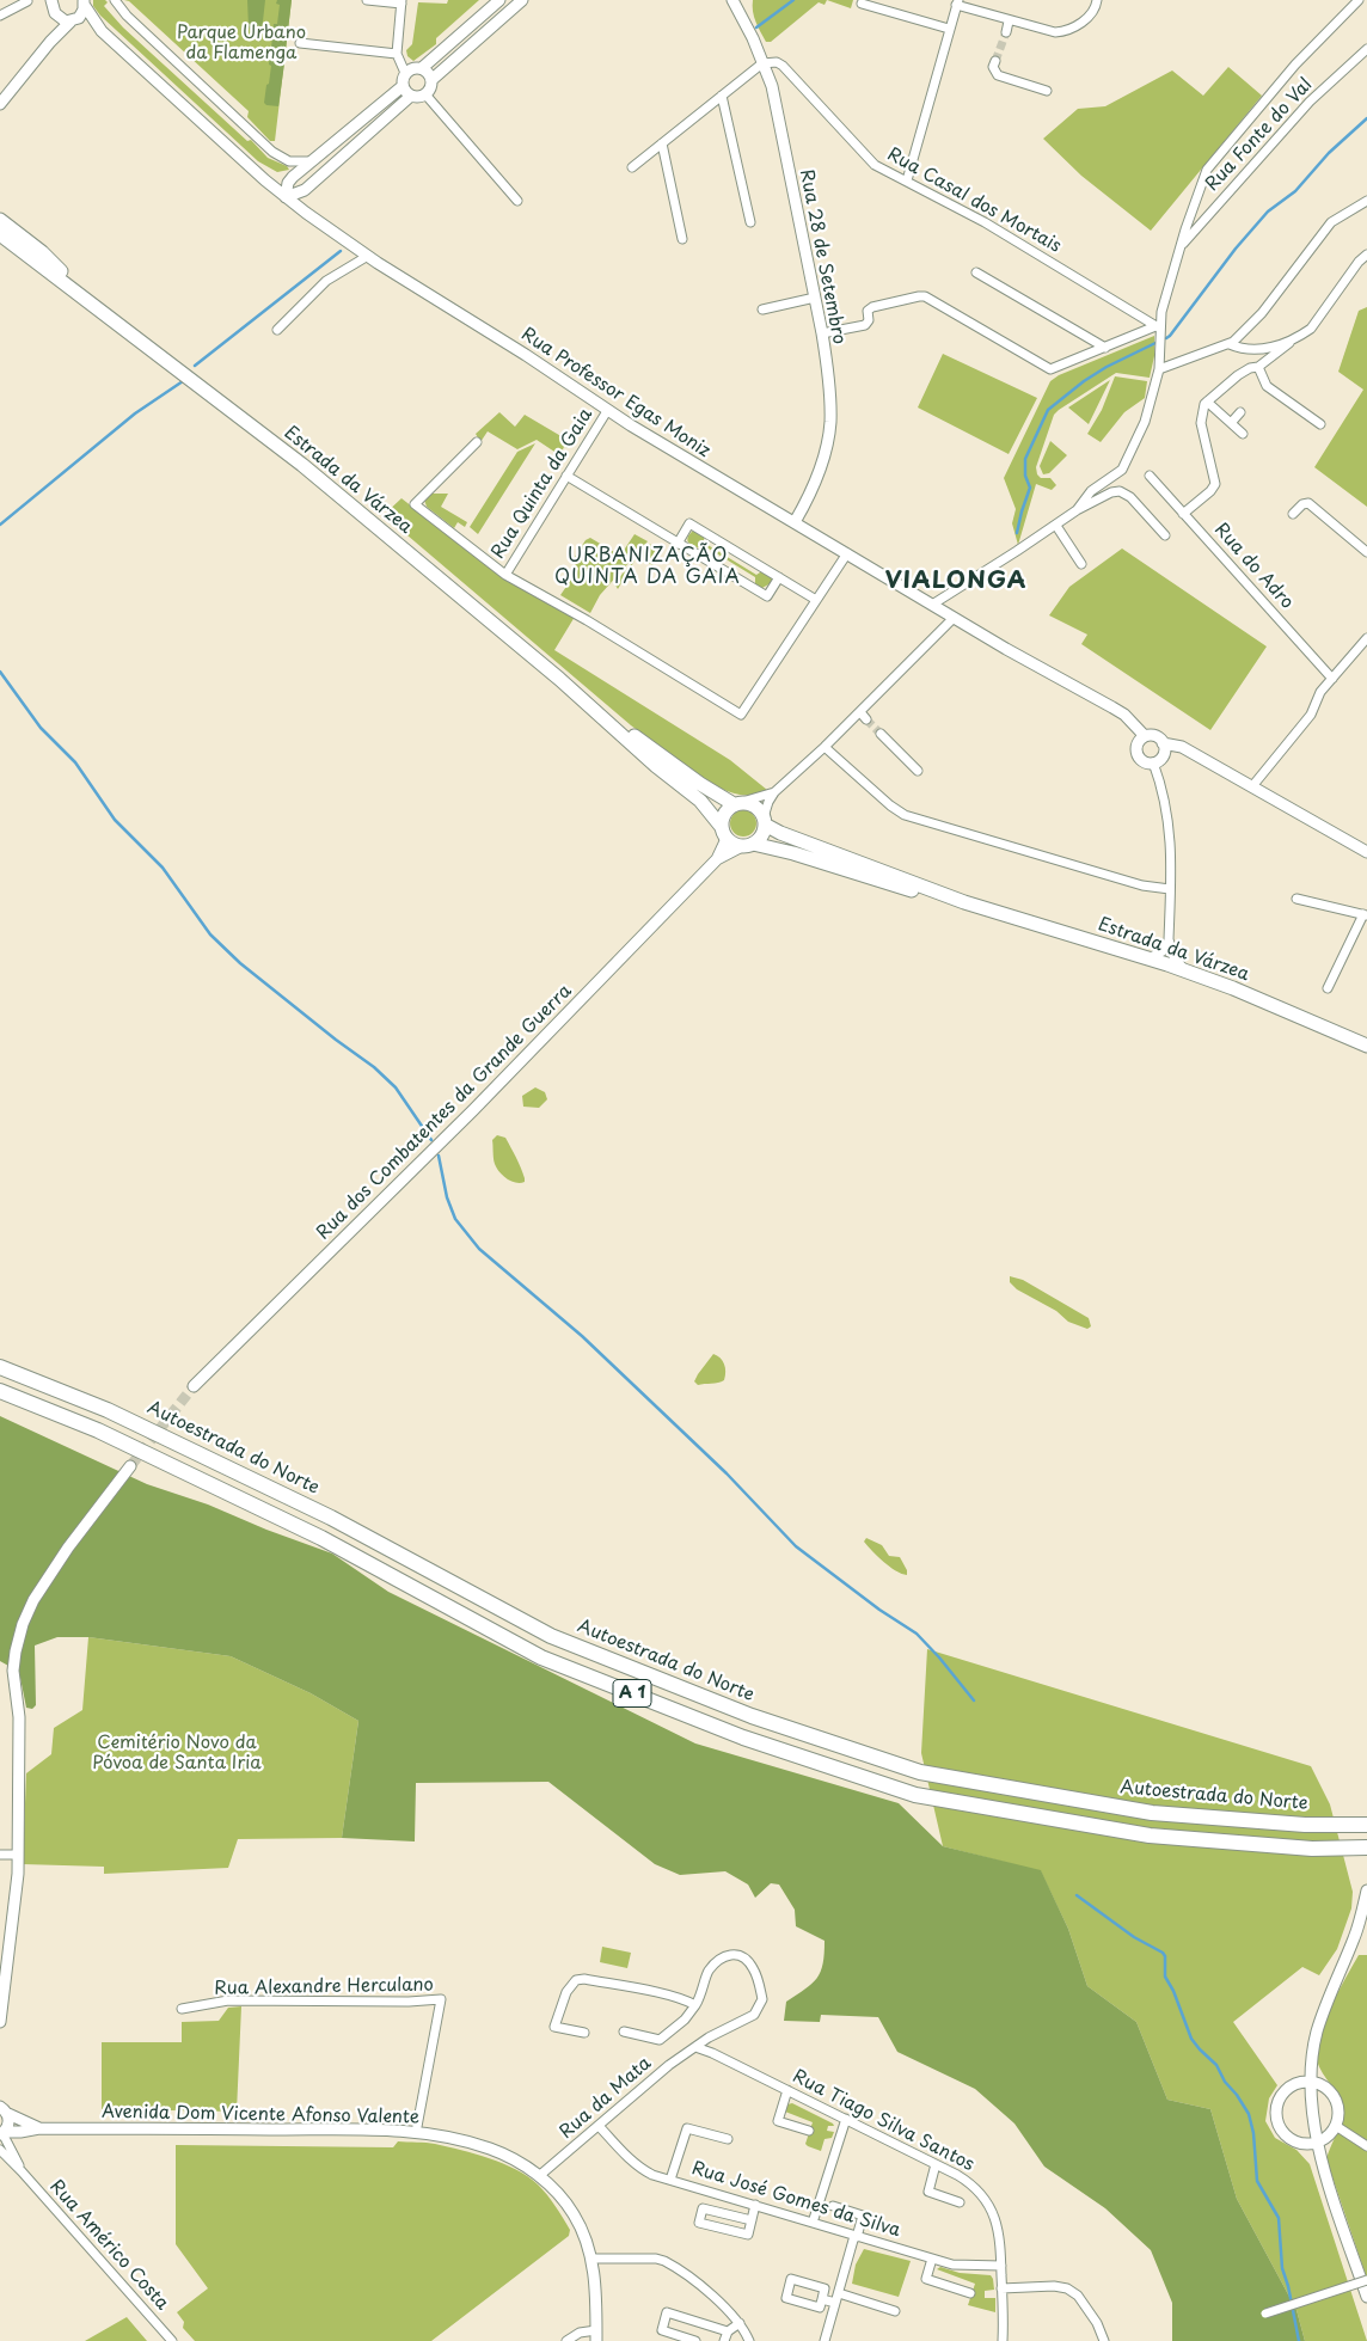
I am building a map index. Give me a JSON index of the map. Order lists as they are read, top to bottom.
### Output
{
  "streets": {
    "highway": ["Autoestrada do Norte", "A 1"],
    "main road": ["Estrada da Várzea"],
    "street": [
      "Rua Fonte do Val",
      "Rua Casal dos Mortais",
      "Rua 28 de Setembro",
      "Rua Professor Egas Moniz",
      "Rua Quinta da Gaia",
      "Rua do Adro",
      "Rua dos Combatentes da Grande Guerra",
      "Rua Alexandre Herculano",
      "Rua da Mata",
      "Avenida Dom Vicente Afonso Valente",
      "Rua Tiago Silva Santos",
      "Rua José Gomes da Silva",
      "Rua Américo Costa"
    ]
  },
  "crossings": [
    ["Rua Casal dos Mortais", "Rua 28 de Setembro"],
    ["Rua 28 de Setembro", "Rua Professor Egas Moniz"],
    ["Rua Professor Egas Moniz", "Rua Quinta da Gaia"],
    ["Estrada da Várzea", "Rua dos Combatentes da Grande Guerra"],
    ["Rua Alexandre Herculano", "Avenida Dom Vicente Afonso Valente"],
    ["Rua da Mata", "Avenida Dom Vicente Afonso Valente"],
    ["Rua da Mata", "Rua Tiago Silva Santos"],
    ["Rua da Mata", "Rua José Gomes da Silva"],
    ["Rua Tiago Silva Santos", "Rua José Gomes da Silva"]
  ],
  "districts": ["URBANIZAÇÃO QUINTA DA GAIA", "VIALONGA"],
  "parks": ["Parque Urbano da Flamenga", "Cemitério Novo da Póvoa de Santa Iria"]
}
